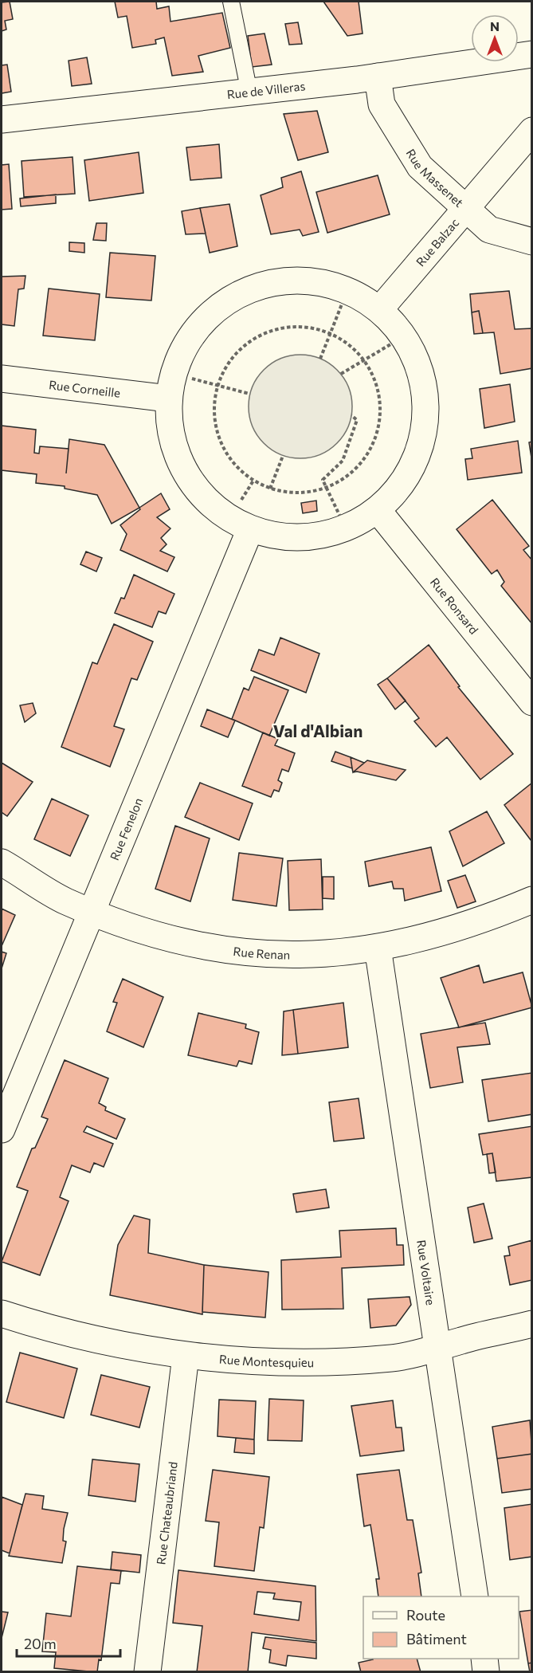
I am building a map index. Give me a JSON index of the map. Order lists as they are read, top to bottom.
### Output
{
  "streets": {
    "street": [
      "Rue de Villeras",
      "Rue Massenet",
      "Rue Balzac",
      "Rue Corneille",
      "Rue Ronsard",
      "Rue Fenelon",
      "Rue Renan",
      "Rue Voltaire",
      "Rue Montesquieu",
      "Rue Chateaubriand"
    ]
  },
  "crossings": [
    ["Rue de Villeras", "Rue Massenet"],
    ["Rue Massenet", "Rue Balzac"],
    ["Rue Fenelon", "Rue Renan"],
    ["Rue Renan", "Rue Voltaire"],
    ["Rue Voltaire", "Rue Montesquieu"],
    ["Rue Montesquieu", "Rue Chateaubriand"]
  ],
  "districts": ["Val d'Albian"],
  "legend": ["Route", "Bâtiment"],
  "scale_bar": "20 m",
  "north": "top"
}
